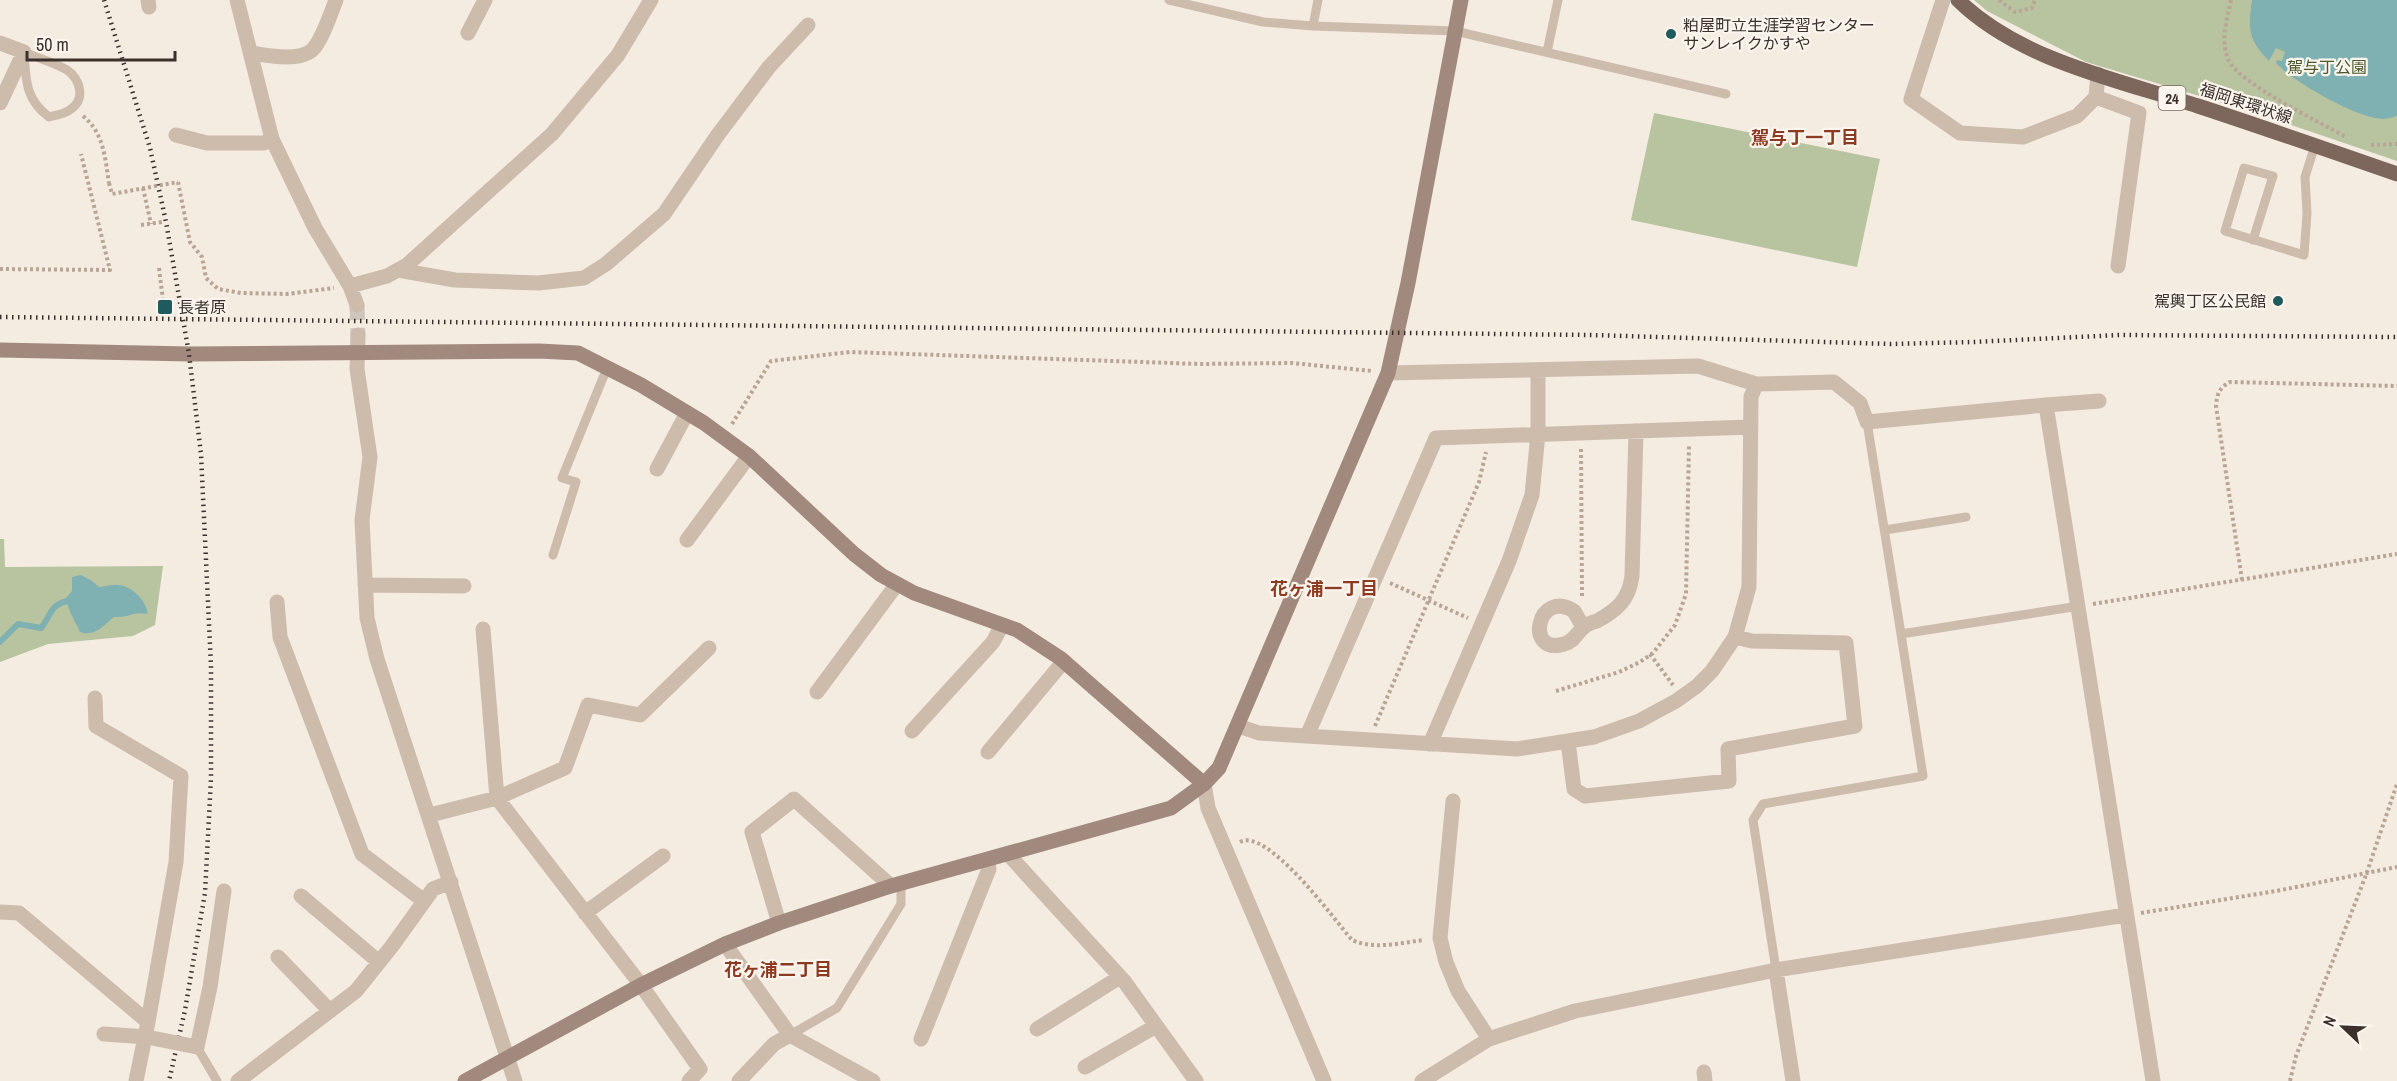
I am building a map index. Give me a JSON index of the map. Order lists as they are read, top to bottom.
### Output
{
  "streets": {
    "main road": ["24", "福岡東環状線"]
  },
  "districts": ["駕与丁一丁目", "花ヶ浦一丁目", "花ヶ浦二丁目"],
  "parks": ["駕与丁公園"],
  "places": {
    "other": ["粕屋町立生涯学習センター サンレイクかすや", "駕輿丁区公民館"],
    "transit": ["長者原"]
  },
  "scale_bar": "50 m",
  "north": "top left"
}
